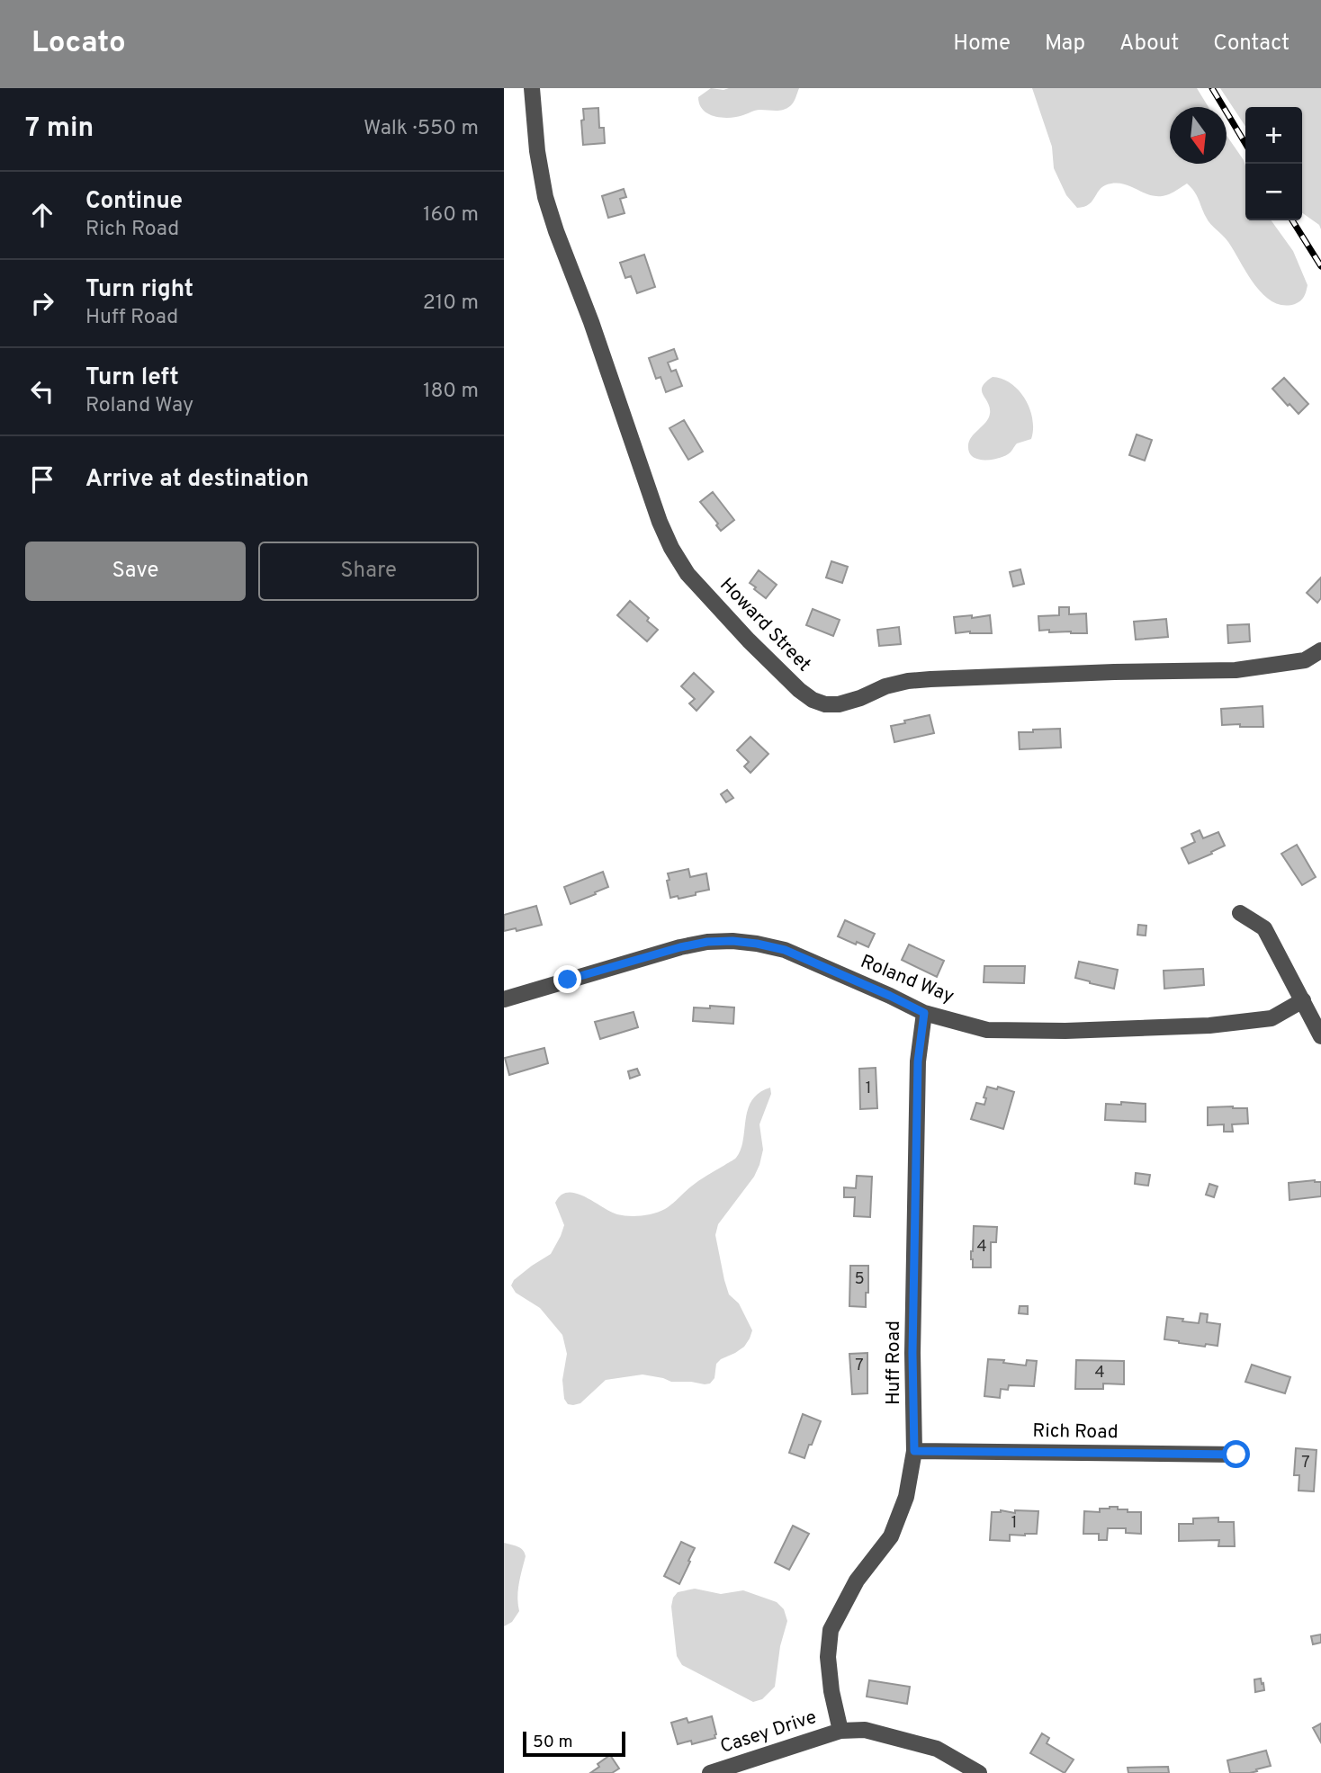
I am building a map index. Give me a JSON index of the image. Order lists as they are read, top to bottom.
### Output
{
  "streets": {
    "street": [
      "Howard Street",
      "Roland Way",
      "Huff Road",
      "Rich Road",
      "Casey Drive"
    ]
  },
  "crossings": [
    ["Roland Way", "Huff Road"],
    ["Huff Road", "Rich Road"],
    ["Huff Road", "Casey Drive"]
  ],
  "house_numbers": [
    "1",
    "4",
    "5",
    "7",
    "4",
    "7",
    "1"
  ],
  "scale_bar": "50 m",
  "north": "bottom",
  "page": {
    "header": "Locato",
    "nav": [
      "Home",
      "Map",
      "About",
      "Contact"
    ],
    "heading": ["7 min", "Walk · 550 m"],
    "map_buttons": ["+", "−"],
    "list": [
      ["Continue", "Rich Road", "160 m"],
      ["Turn right", "Huff Road", "210 m"],
      ["Turn left", "Roland Way", "180 m"],
      "Arrive at destination"
    ],
    "buttons": ["Save", "Share"],
    "scale": "50 m"
  }
}
